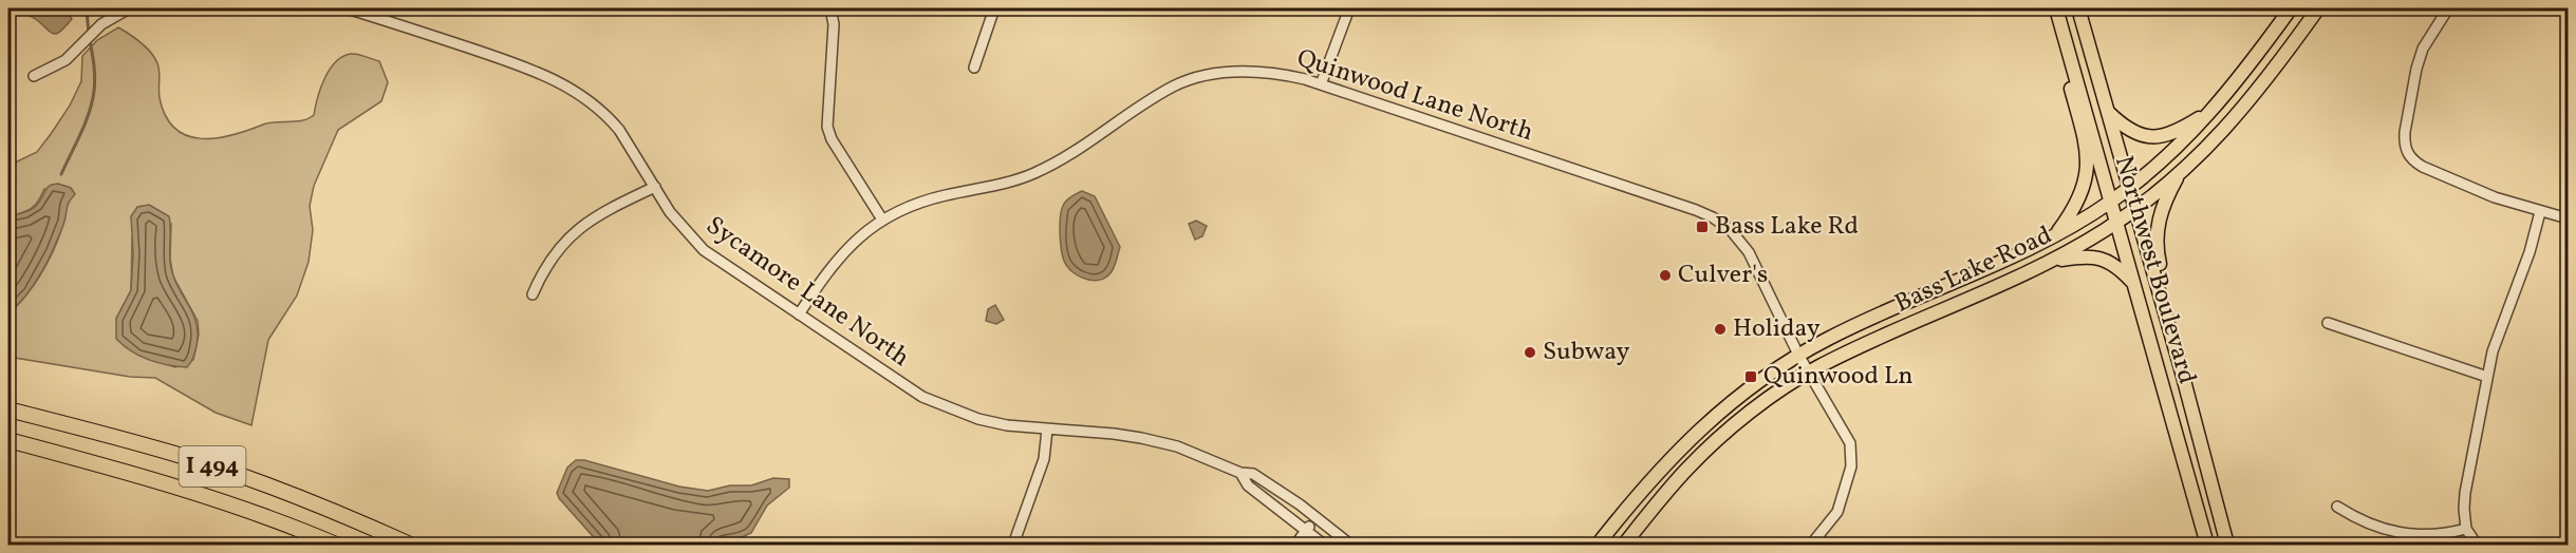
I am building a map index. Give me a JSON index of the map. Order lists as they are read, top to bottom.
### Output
{
  "streets": {
    "highway": ["I 494"],
    "main road": ["Bass Lake Road", "Northwest Boulevard"],
    "street": ["Quinwood Lane North", "Sycamore Lane North"]
  },
  "crossings": [
    ["Quinwood Lane North", "Bass Lake Road"],
    ["Quinwood Lane North", "Sycamore Lane North"],
    ["Bass Lake Road", "Northwest Boulevard"]
  ],
  "places": {
    "transit": ["Bass Lake Rd", "Quinwood Ln"],
    "other": ["Culver's", "Holiday", "Subway"]
  }
}
